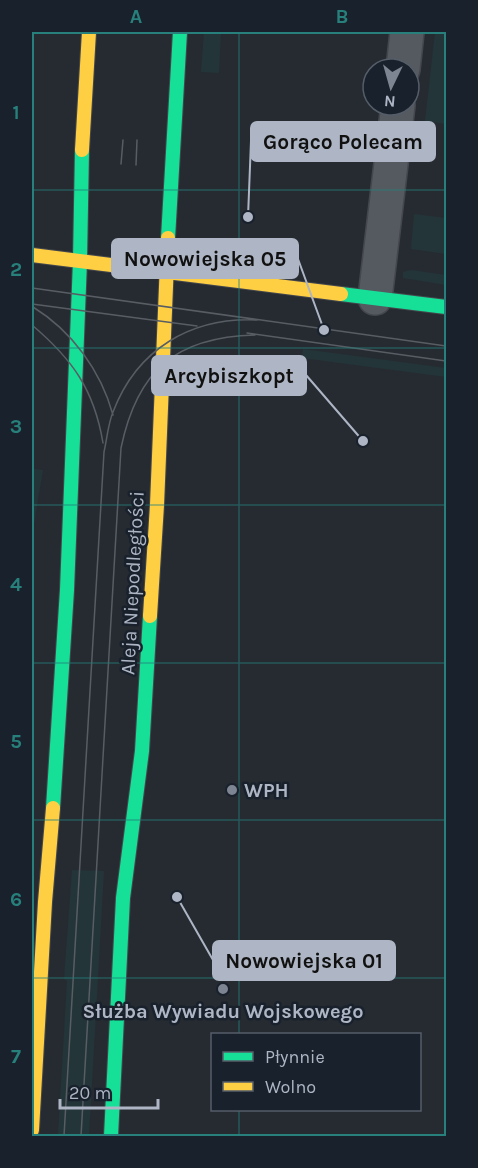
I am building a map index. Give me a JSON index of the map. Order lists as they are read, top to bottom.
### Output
{
  "streets": {
    "main road": ["Aleja Niepodległości"]
  },
  "places": [
    "Gorąco Polecam",
    "Nowowiejska 05",
    "Arcybiszkopt",
    "WPH",
    "Nowowiejska 01",
    "Służba Wywiadu Wojskowego"
  ],
  "legend": ["Płynnie", "Wolno"],
  "scale_bar": "20 m",
  "north": "bottom",
  "grid": {
    "columns": ["A", "B"],
    "rows": [
      "1",
      "2",
      "3",
      "4",
      "5",
      "6",
      "7"
    ]
  }
}
